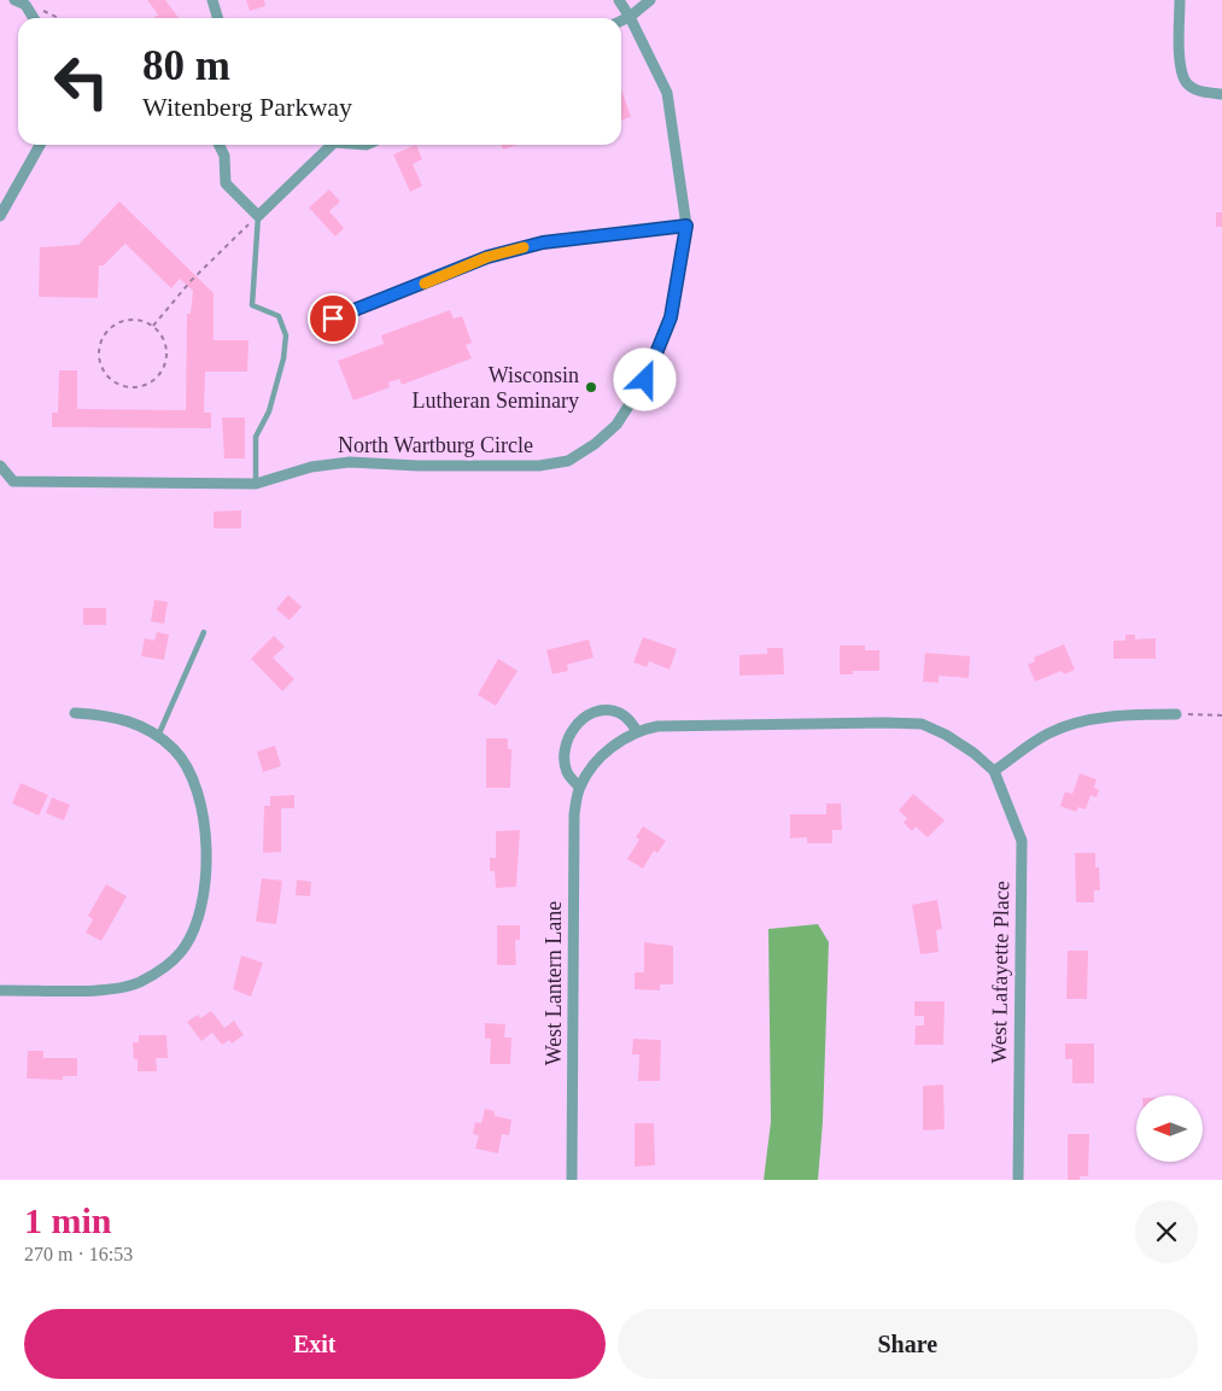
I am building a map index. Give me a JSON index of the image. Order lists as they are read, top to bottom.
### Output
{
  "streets": {
    "street": ["North Wartburg Circle", "West Lafayette Place", "West Lantern Lane"]
  },
  "crossings": [
    ["West Lafayette Place", "West Lantern Lane"]
  ],
  "places": ["Wisconsin Lutheran Seminary"],
  "north": "left",
  "page": {
    "turn": ["80 m", "Witenberg Parkway"],
    "heading": ["1 min", "270 m · 16:53"],
    "buttons": ["Exit", "Share"]
  }
}
